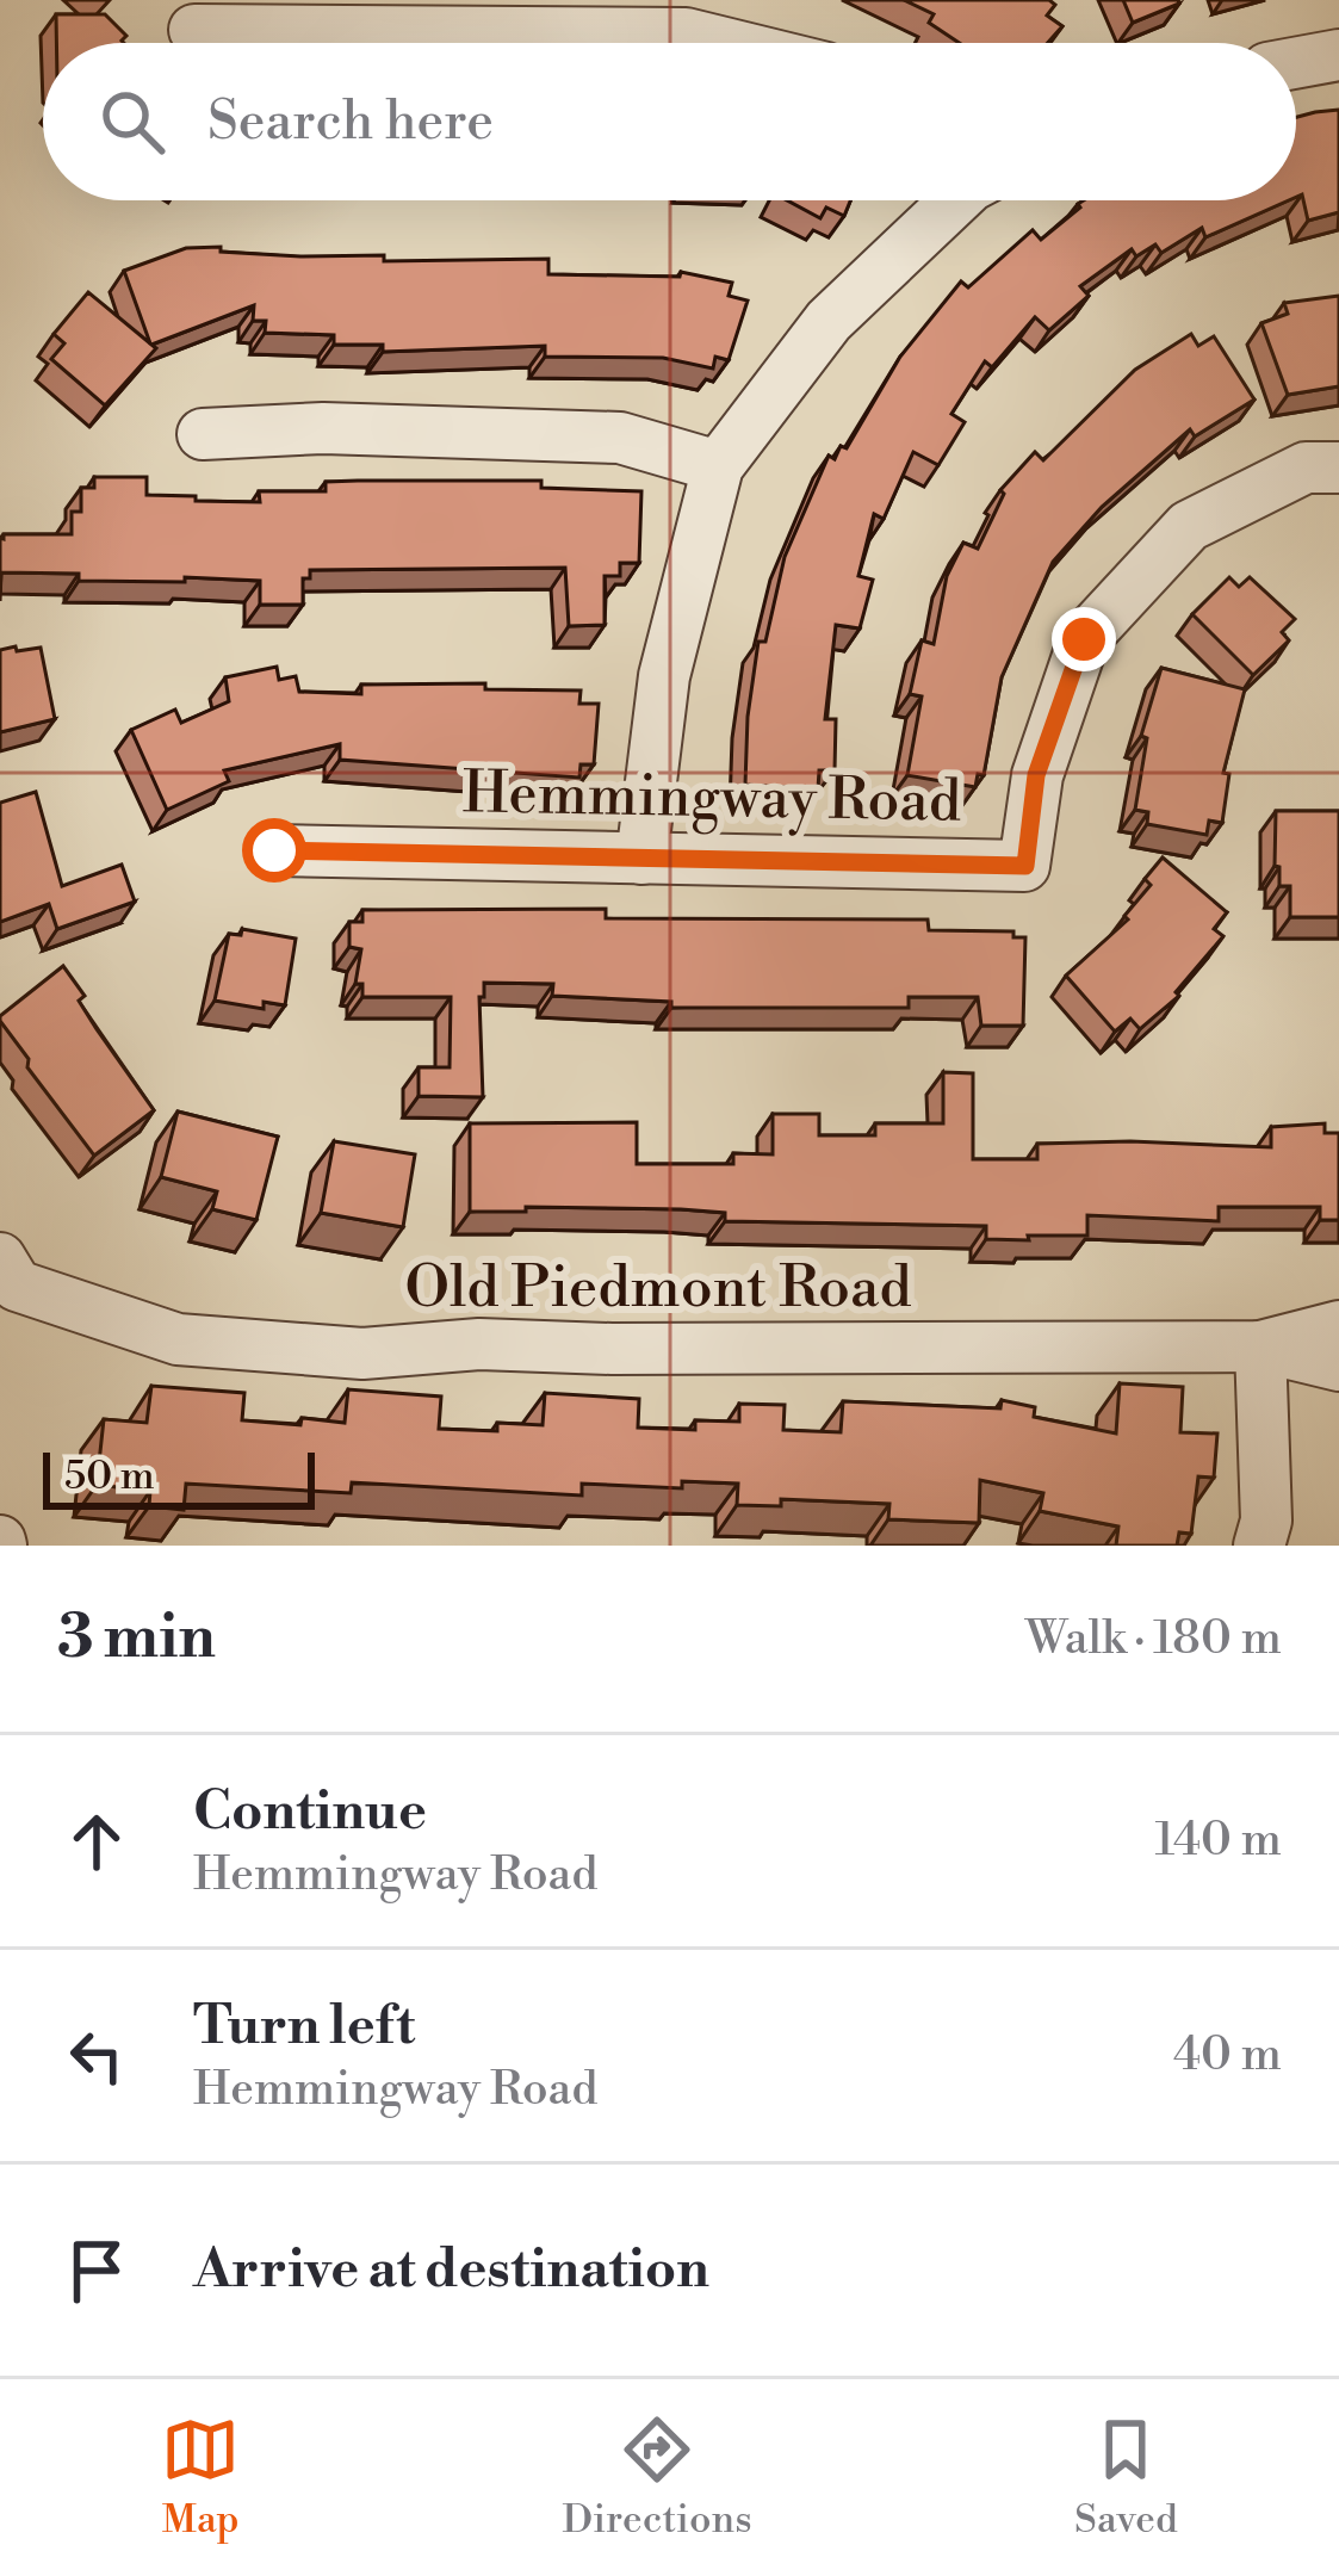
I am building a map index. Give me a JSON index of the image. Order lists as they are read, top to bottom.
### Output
{
  "streets": {
    "street": ["Hemmingway Road", "Old Piedmont Road"]
  },
  "scale_bar": "50 m",
  "page": {
    "search": "Search here",
    "scale": "50 m",
    "heading": ["3 min", "Walk · 180 m"],
    "list": [
      ["Continue", "Hemmingway Road", "140 m"],
      ["Turn left", "Hemmingway Road", "40 m"],
      "Arrive at destination"
    ],
    "nav": ["Map", "Directions", "Saved"]
  }
}
